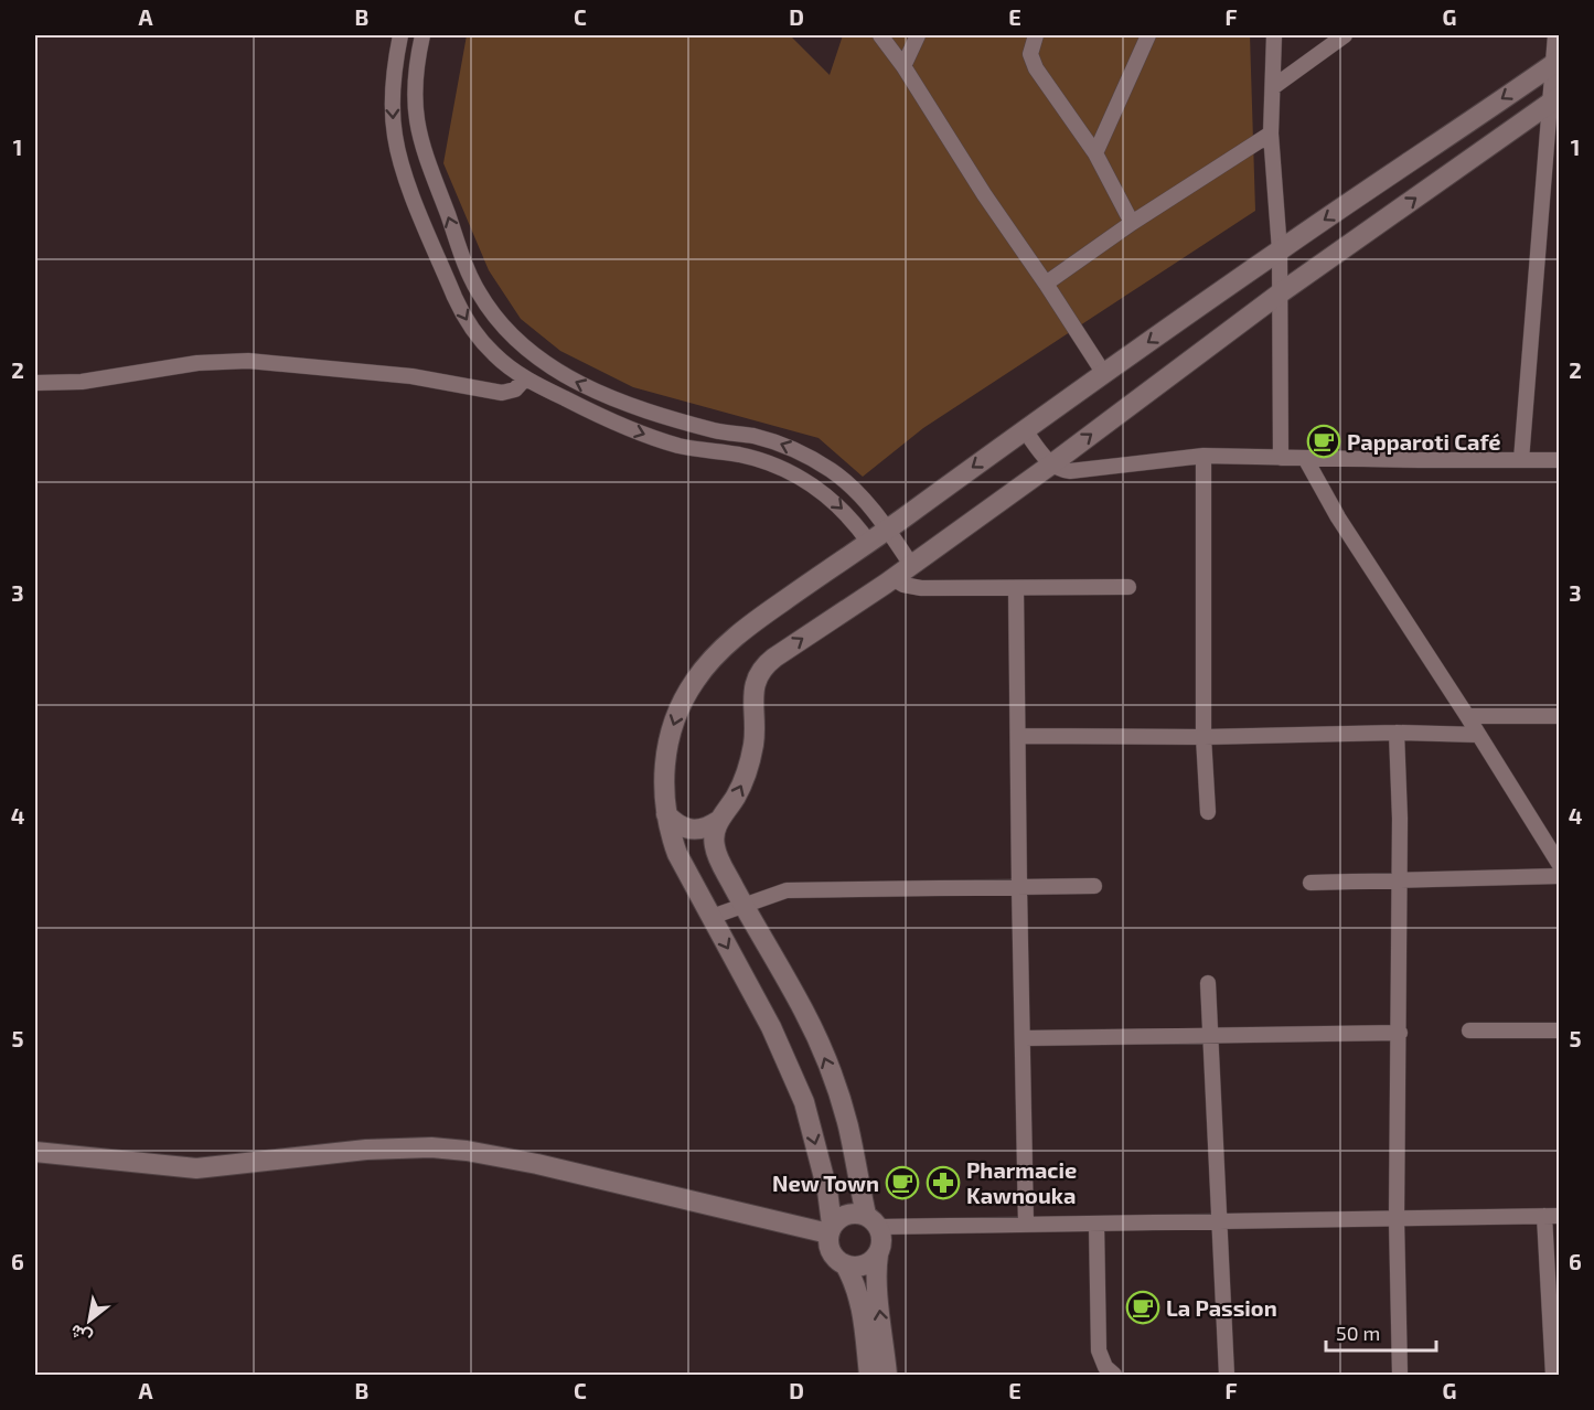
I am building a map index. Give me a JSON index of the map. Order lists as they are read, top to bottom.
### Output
{
  "places": {
    "cafe": ["Papparoti Café", "New Town", "La Passion"],
    "pharmacy": ["Pharmacie Kawnouka"]
  },
  "scale_bar": "50 m",
  "north": "bottom left",
  "grid": {
    "columns": [
      "A",
      "B",
      "C",
      "D",
      "E",
      "F",
      "G"
    ],
    "rows": [
      "1",
      "2",
      "3",
      "4",
      "5",
      "6"
    ]
  }
}
